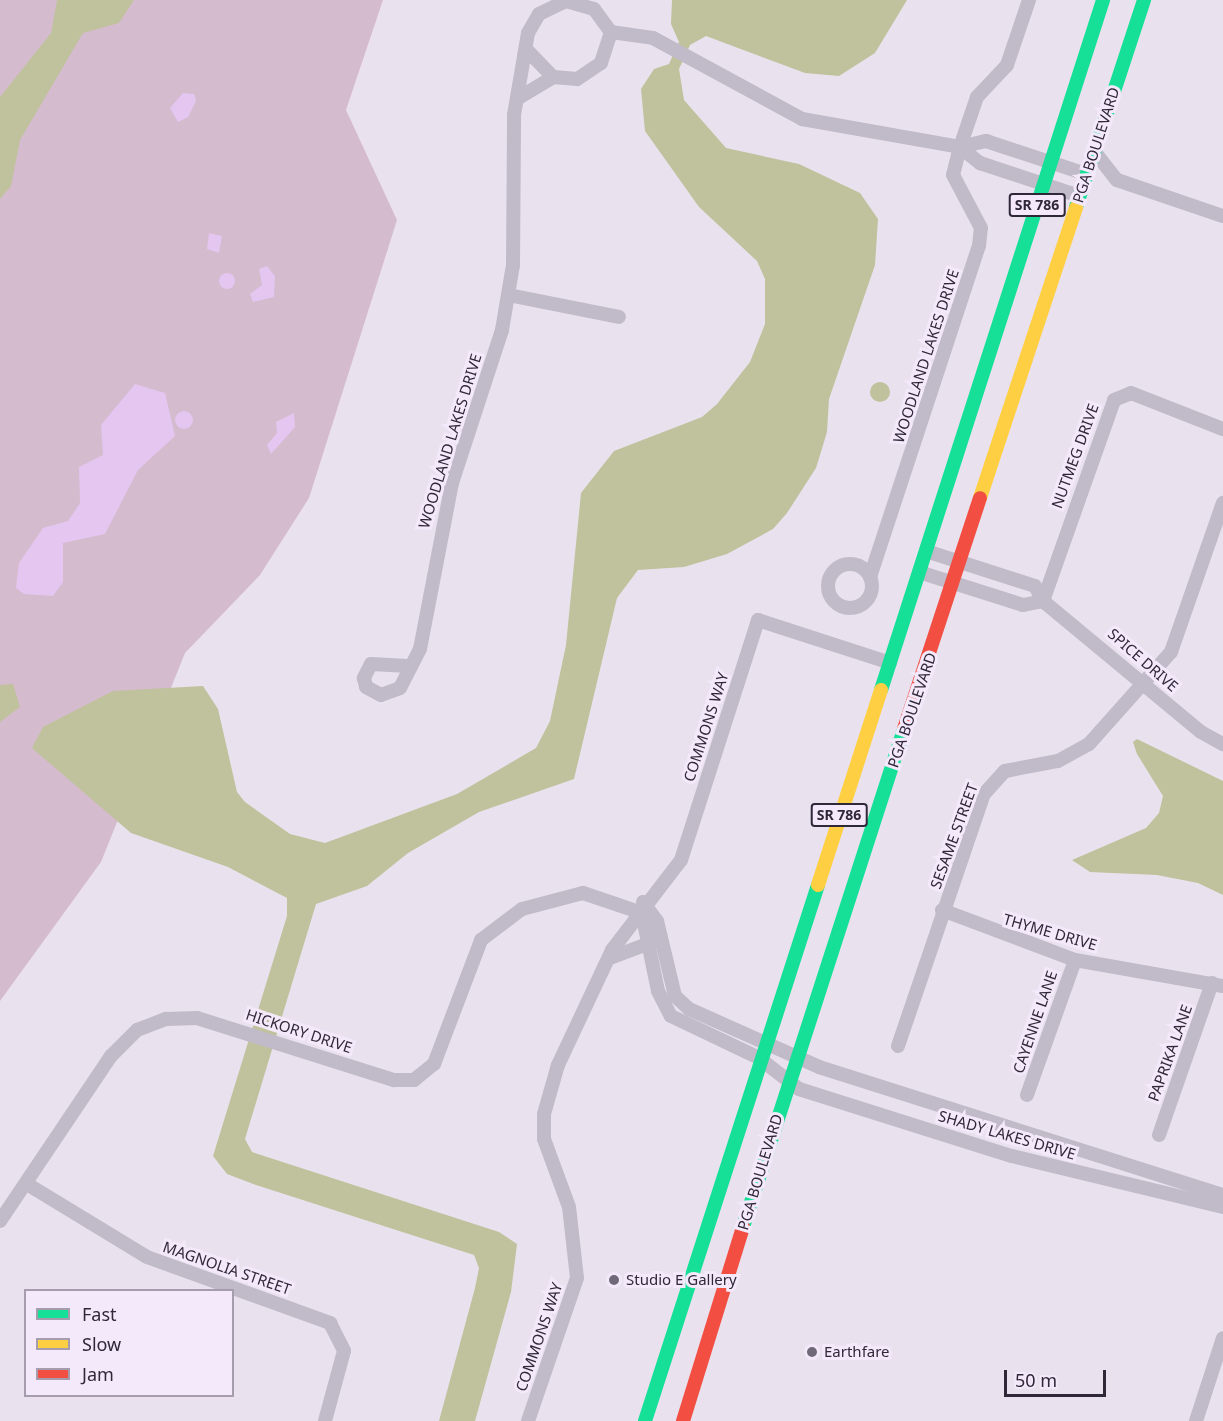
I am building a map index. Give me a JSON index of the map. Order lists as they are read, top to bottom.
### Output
{
  "streets": {
    "main road": ["PGA BOULEVARD", "SR 786"],
    "street": [
      "WOODLAND LAKES DRIVE",
      "NUTMEG DRIVE",
      "SPICE DRIVE",
      "COMMONS WAY",
      "SESAME STREET",
      "THYME DRIVE",
      "CAYENNE LANE",
      "HICKORY DRIVE",
      "PAPRIKA LANE",
      "SHADY LAKES DRIVE",
      "MAGNOLIA STREET"
    ]
  },
  "crossings": [
    ["PGA BOULEVARD", "SPICE DRIVE"],
    ["PGA BOULEVARD", "SHADY LAKES DRIVE"],
    ["SR 786", "SPICE DRIVE"],
    ["SR 786", "COMMONS WAY"],
    ["NUTMEG DRIVE", "SPICE DRIVE"],
    ["SPICE DRIVE", "SESAME STREET"],
    ["COMMONS WAY", "HICKORY DRIVE"],
    ["SESAME STREET", "THYME DRIVE"],
    ["THYME DRIVE", "CAYENNE LANE"],
    ["THYME DRIVE", "PAPRIKA LANE"],
    ["HICKORY DRIVE", "MAGNOLIA STREET"]
  ],
  "places": ["Studio E Gallery", "Earthfare"],
  "legend": ["Fast", "Slow", "Jam"],
  "scale_bar": "50 m"
}
